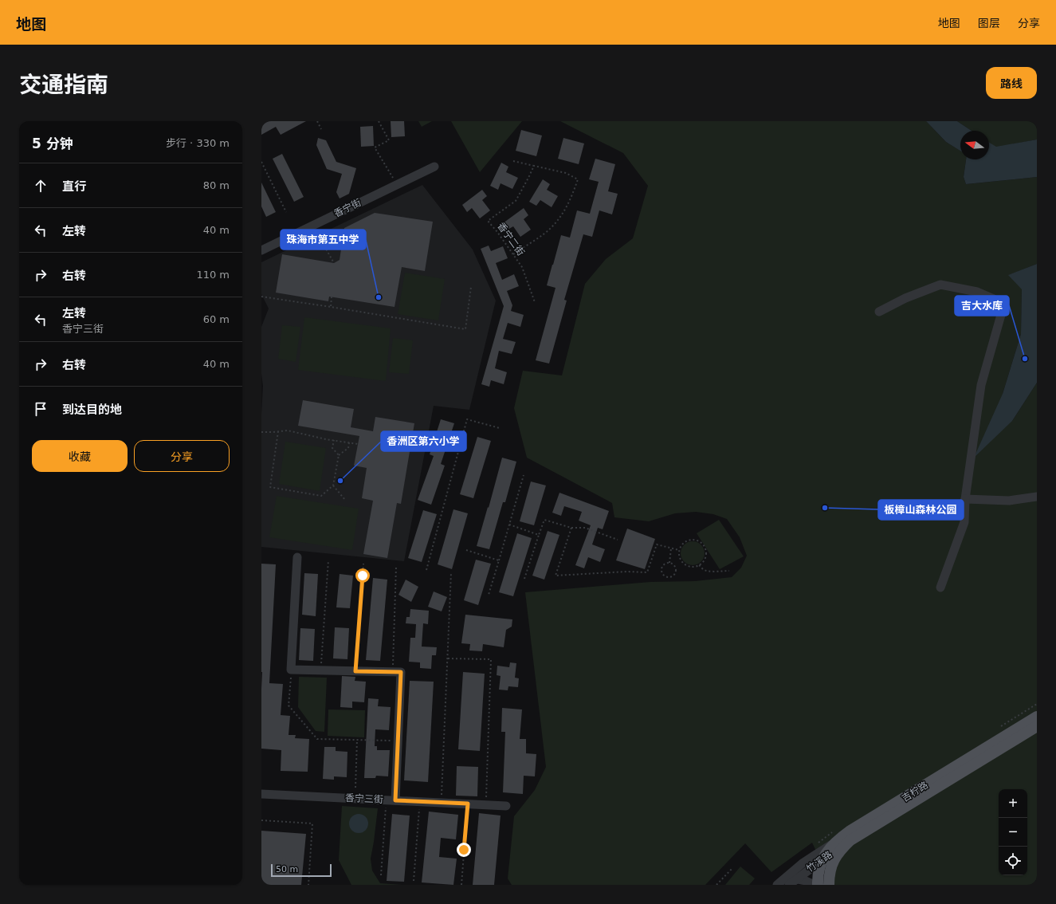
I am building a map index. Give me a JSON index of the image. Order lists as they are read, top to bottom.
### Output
{
  "streets": {
    "main road": ["吉柠路"],
    "street": ["香宁街", "香宁三街", "竹溪路"],
    "path": ["香宁二街"]
  },
  "crossings": [
    ["吉柠路", "竹溪路"]
  ],
  "places": [
    "珠海市第五中学",
    "吉大水库",
    "香洲区第六小学",
    "板樟山森林公园"
  ],
  "scale_bar": "50 m",
  "north": "left",
  "page": {
    "header": "地图",
    "nav": ["地图", "图层", "分享"],
    "title": "交通指南",
    "buttons": [
      "路线",
      ["收藏", "分享"]
    ],
    "heading": ["5 分钟", "步行 · 330 m"],
    "list": [
      ["直行", "80 m"],
      ["左转", "40 m"],
      ["右转", "110 m"],
      ["左转", "香宁三街", "60 m"],
      ["右转", "40 m"],
      "到达目的地"
    ],
    "map_buttons": ["+", "−"],
    "scale": "50 m"
  }
}
